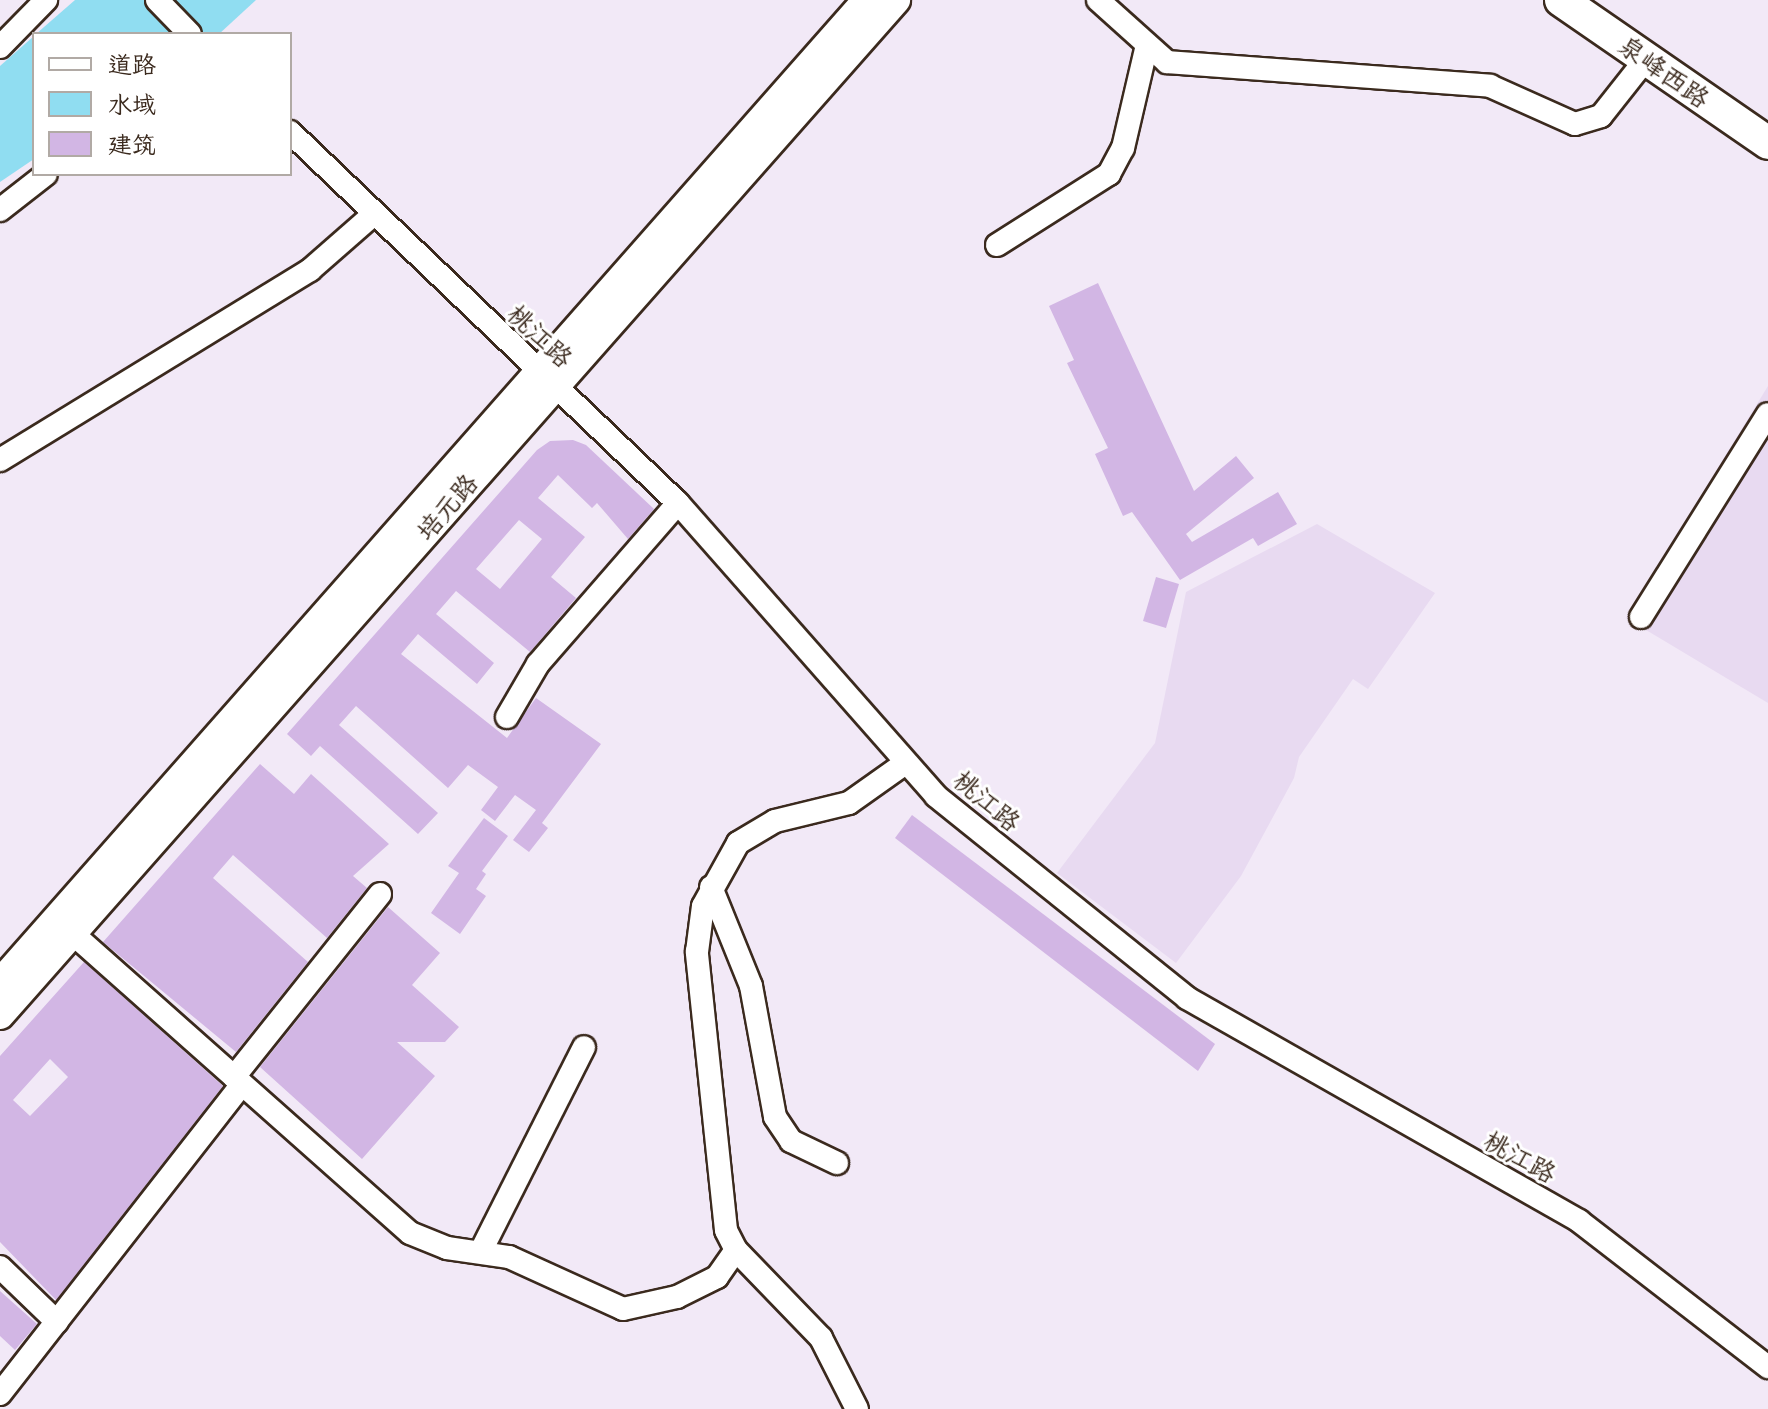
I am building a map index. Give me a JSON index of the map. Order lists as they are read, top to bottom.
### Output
{
  "streets": {
    "highway": ["泉峰西路"],
    "main road": ["培元路"],
    "street": ["桃江路"]
  },
  "crossings": [
    ["桃江路", "培元路"]
  ],
  "legend": ["道路", "水域", "建筑"]
}
